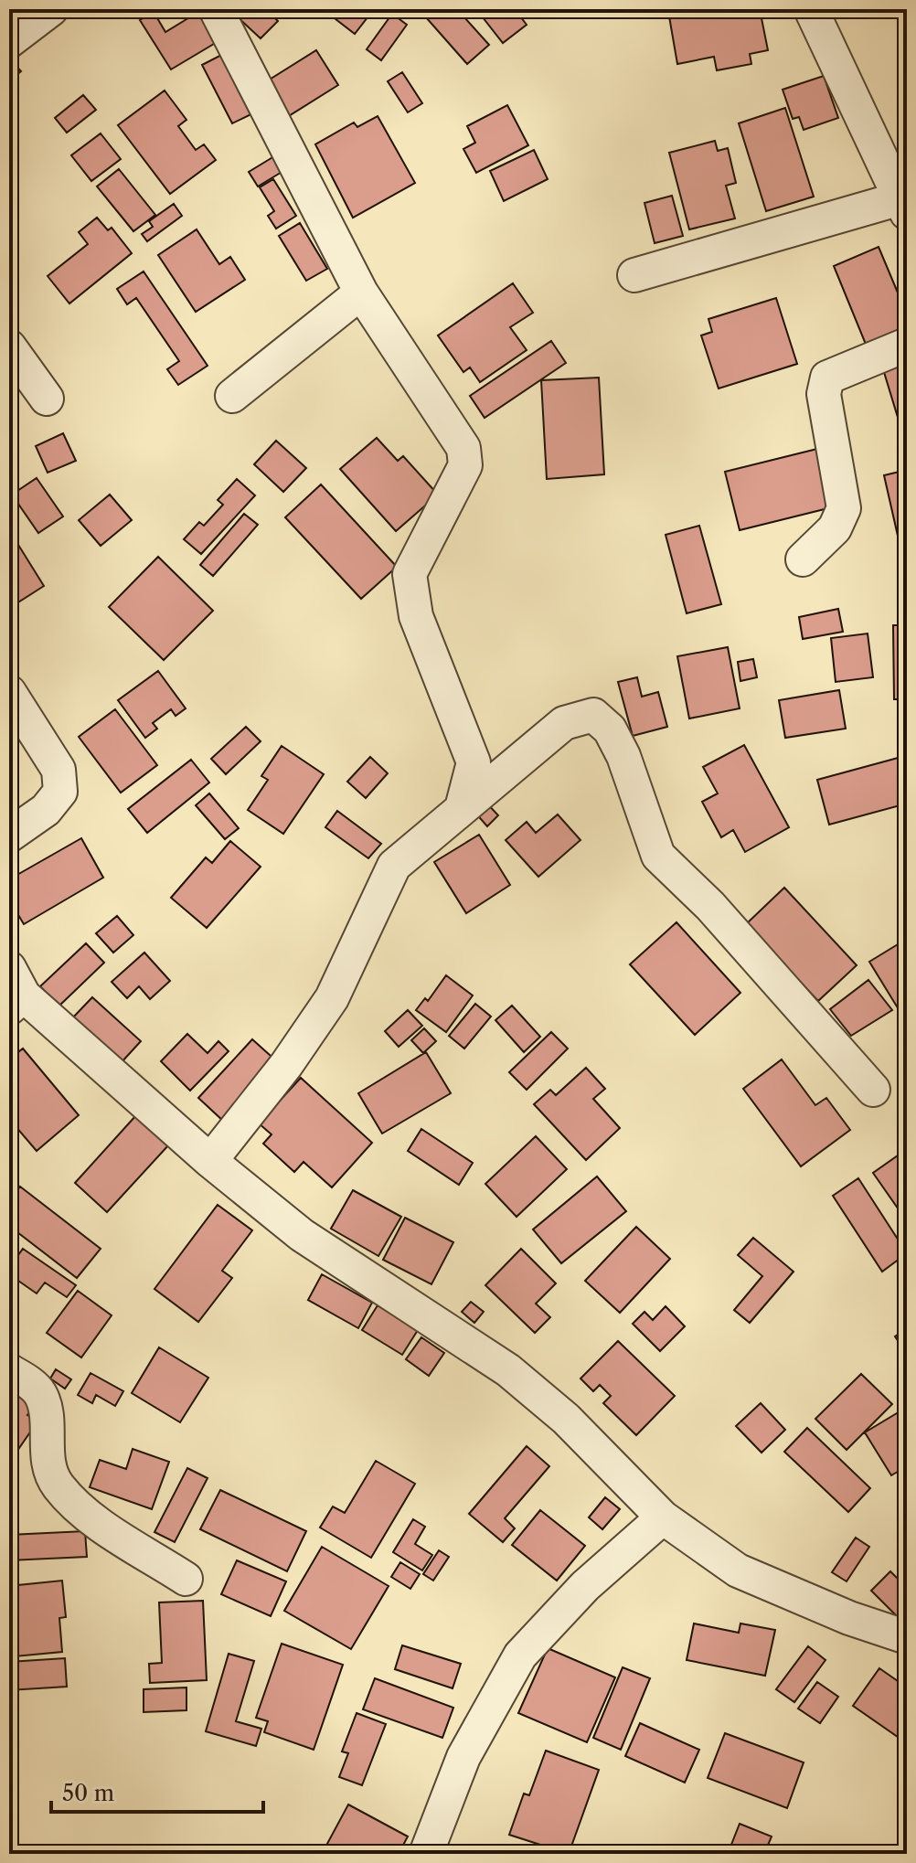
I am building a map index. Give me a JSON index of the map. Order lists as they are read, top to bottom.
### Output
{
  "scale_bar": "50 m"
}
